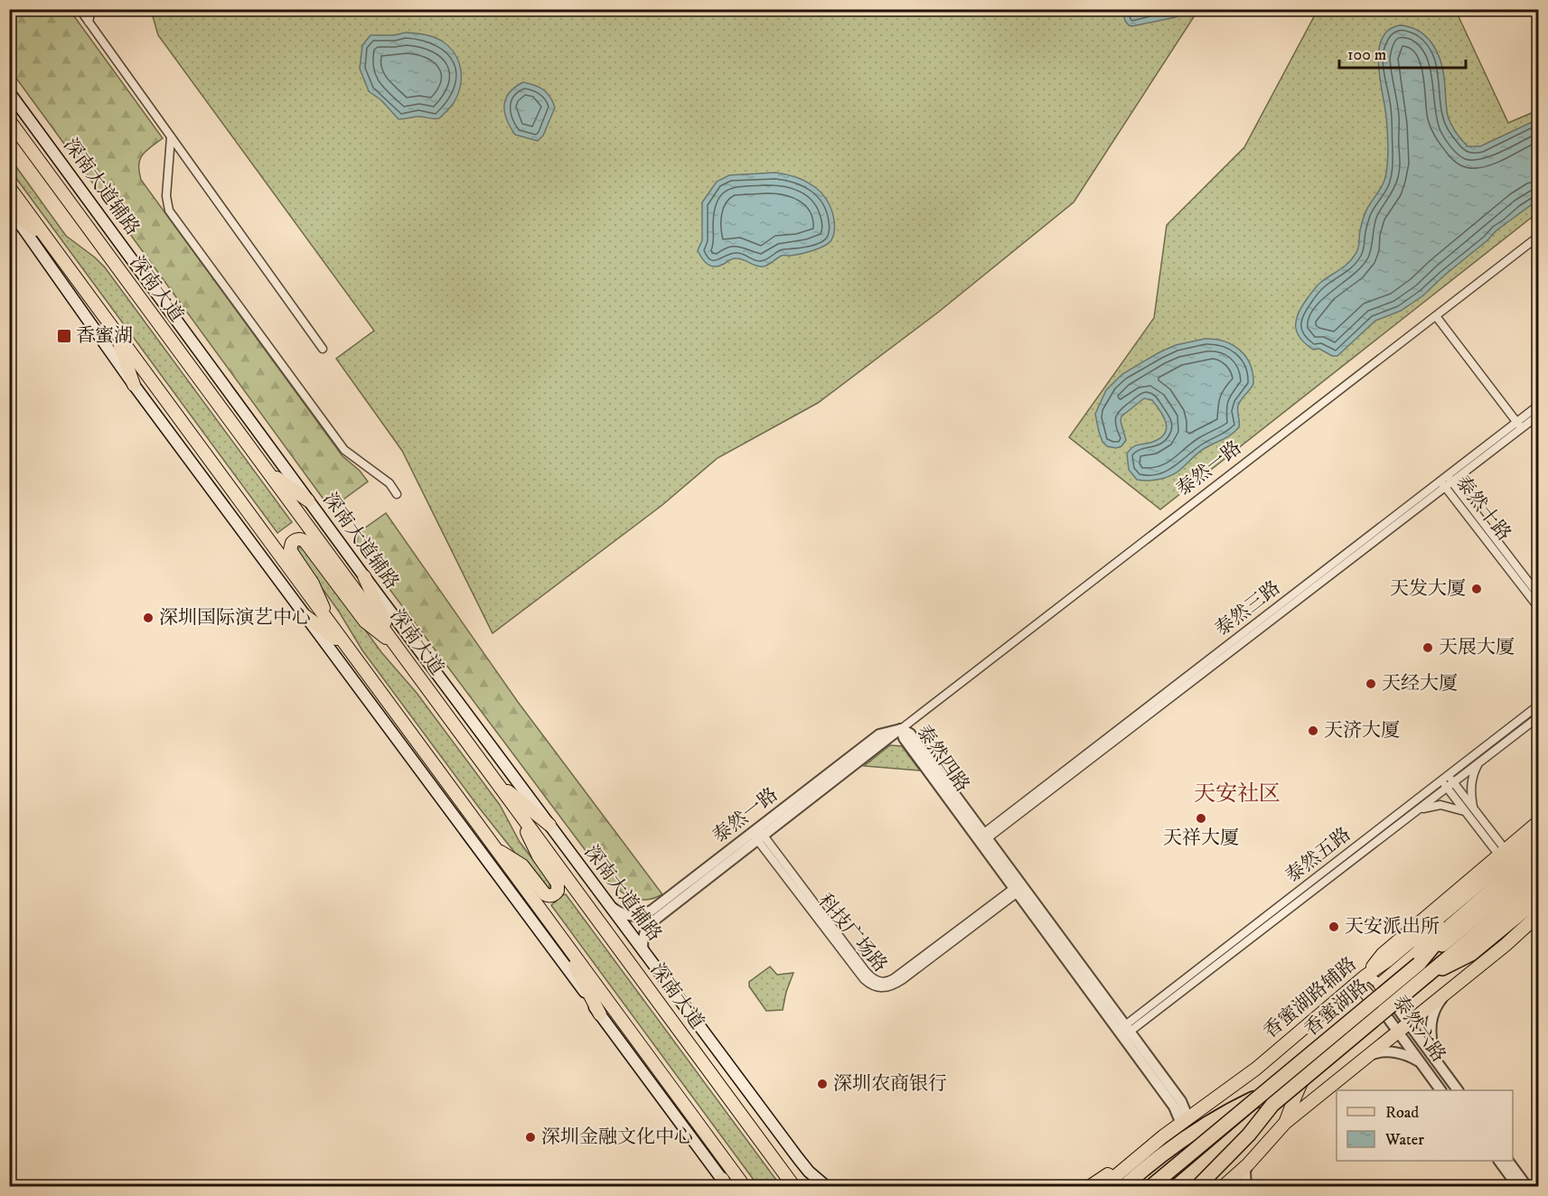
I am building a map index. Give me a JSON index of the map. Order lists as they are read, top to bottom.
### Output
{
  "streets": {
    "highway": ["香蜜湖路"],
    "main road": ["深南大道辅路", "深南大道", "香蜜湖路辅路"],
    "street": [
      "泰然一路",
      "泰然十路",
      "泰然三路",
      "泰然四路",
      "泰然五路",
      "科技广场路",
      "泰然六路"
    ]
  },
  "crossings": [
    ["深南大道辅路", "泰然一路"],
    ["泰然一路", "泰然四路"],
    ["泰然一路", "科技广场路"],
    ["泰然十路", "泰然三路"],
    ["泰然三路", "泰然四路"],
    ["泰然四路", "泰然五路"],
    ["泰然四路", "科技广场路"],
    ["泰然四路", "香蜜湖路辅路"],
    ["香蜜湖路辅路", "泰然六路"]
  ],
  "districts": ["天安社区"],
  "places": {
    "transit": ["香蜜湖"],
    "other": [
      "天发大厦",
      "深圳国际演艺中心",
      "天展大厦",
      "天经大厦",
      "天济大厦",
      "天祥大厦",
      "天安派出所",
      "深圳农商银行",
      "深圳金融文化中心"
    ]
  },
  "legend": ["Road", "Water"],
  "scale_bar": "100 m"
}
